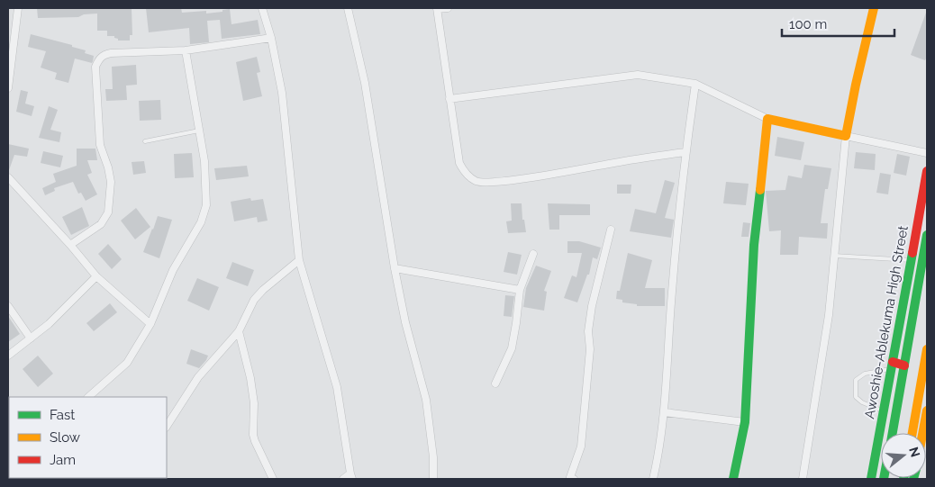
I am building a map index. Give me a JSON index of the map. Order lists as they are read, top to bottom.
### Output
{
  "streets": {
    "street": ["Awoshie-Ablekuma High Street"]
  },
  "legend": ["Fast", "Slow", "Jam"],
  "scale_bar": "100 m",
  "north": "right"
}
